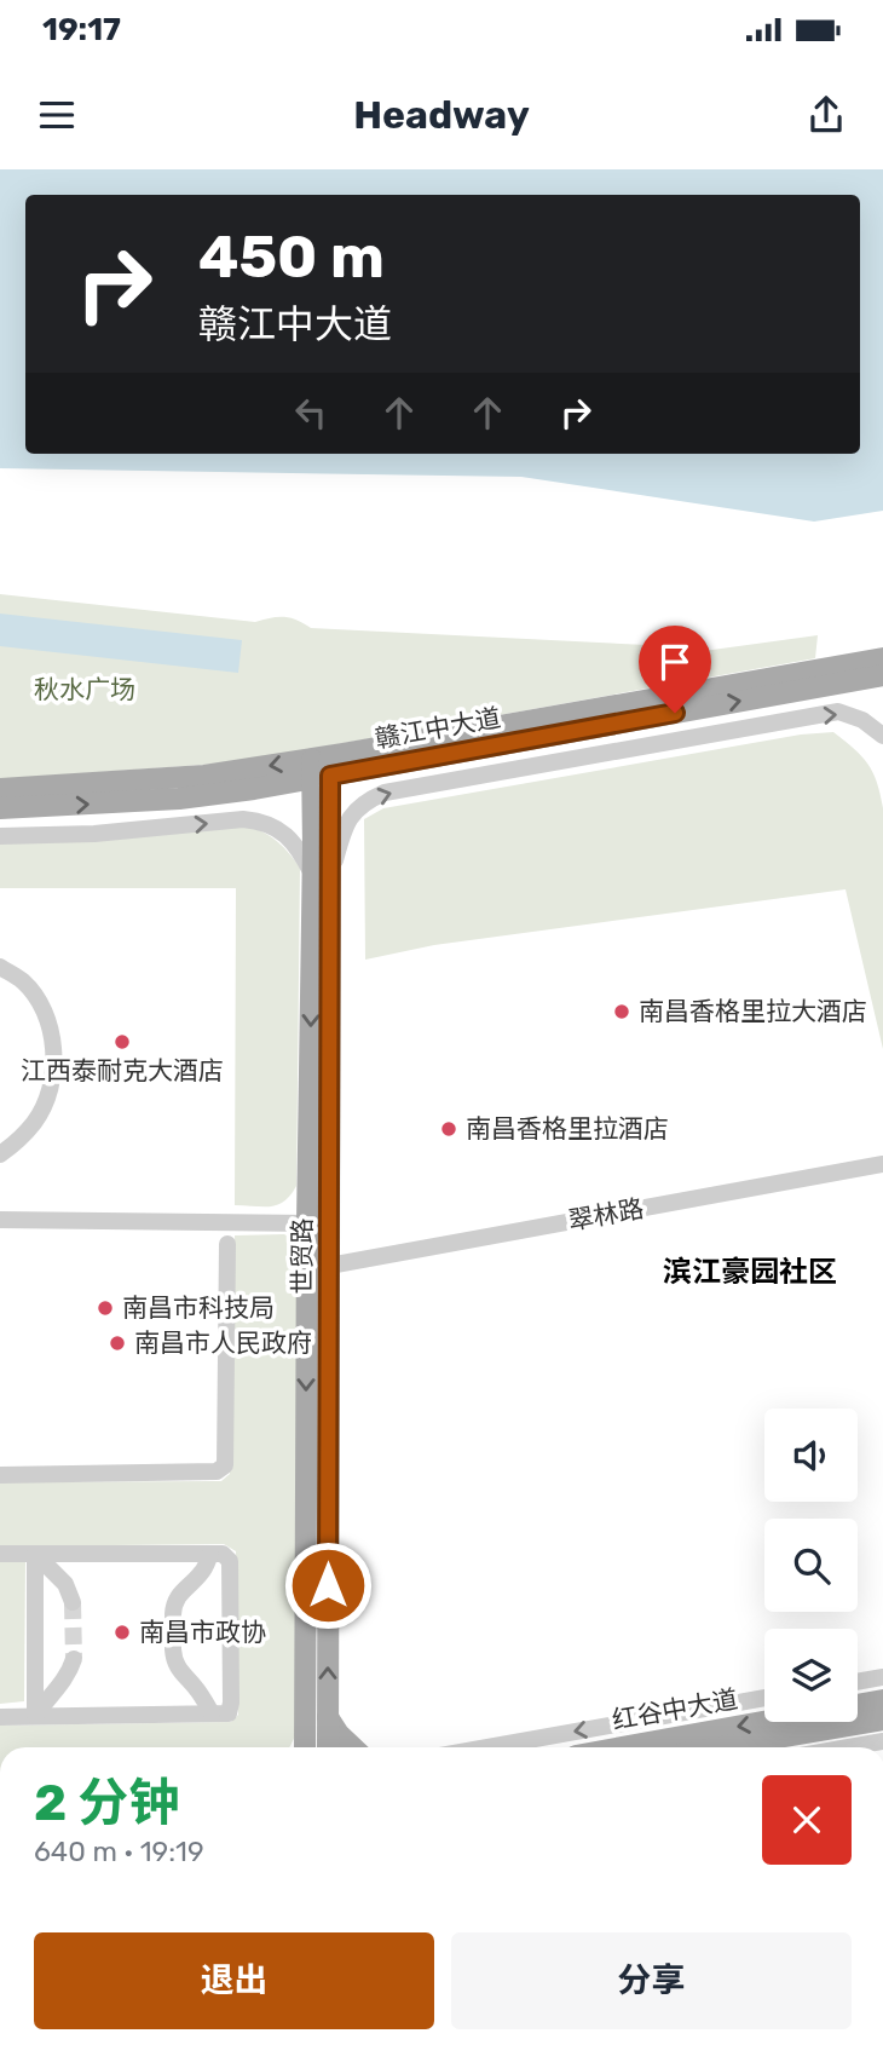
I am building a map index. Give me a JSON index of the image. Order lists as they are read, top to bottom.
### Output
{
  "streets": {
    "main road": ["赣江中大道", "世贸路", "红谷中大道"],
    "street": ["翠林路"]
  },
  "crossings": [
    ["赣江中大道", "世贸路"],
    ["翠林路", "世贸路"]
  ],
  "districts": ["滨江豪园社区"],
  "parks": ["秋水广场"],
  "places": [
    "南昌香格里拉大酒店",
    "江西泰耐克大酒店",
    "南昌香格里拉酒店",
    "南昌市科技局",
    "南昌市人民政府",
    "南昌市政协"
  ],
  "page": {
    "status": "19:17",
    "header": "Headway",
    "turn": ["450 m", "赣江中大道"],
    "heading": ["2 分钟", "640 m · 19:19"],
    "buttons": ["退出", "分享"]
  }
}
